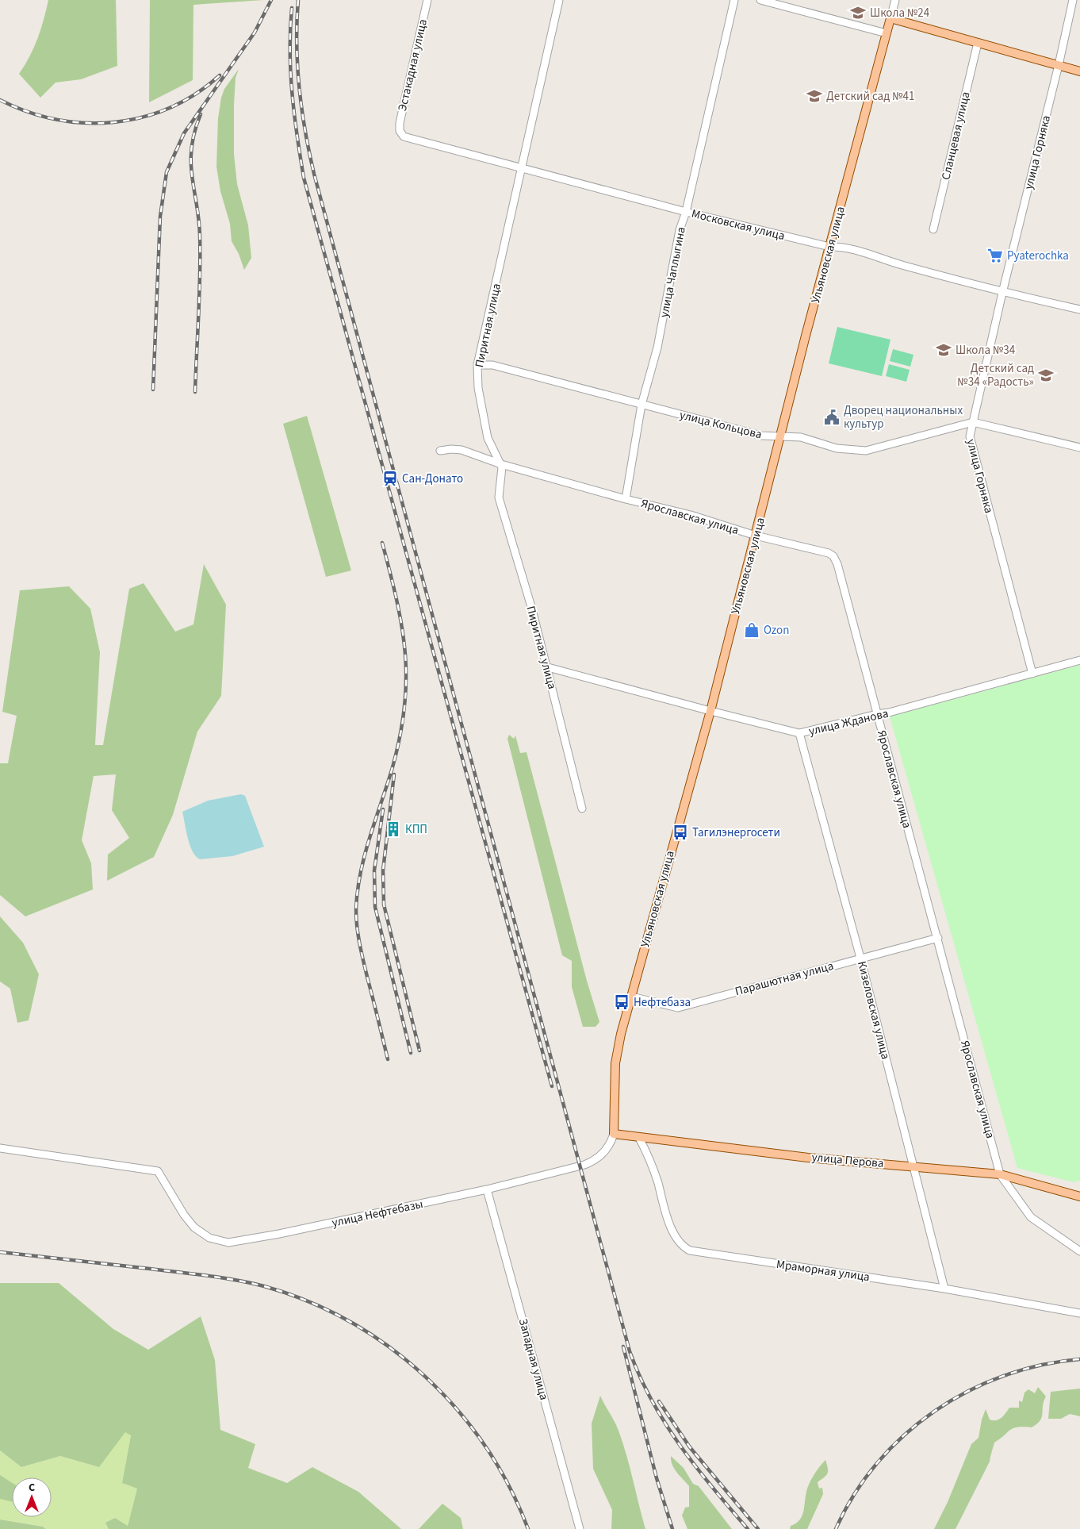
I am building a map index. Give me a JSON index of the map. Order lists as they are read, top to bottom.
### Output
{
  "streets": {
    "main road": ["Ульяновская улица", "улица Перова"],
    "street": [
      "Эстакадная улица",
      "Сланцевая улица",
      "улица Горняка",
      "Московская улица",
      "улица Чаплыгина",
      "Пиритная улица",
      "улица Кольцова",
      "Ярославская улица",
      "улица Жданова",
      "Парашютная улица",
      "Кизеловская улица",
      "улица Нефтебазы",
      "Мраморная улица",
      "Западная улица"
    ]
  },
  "crossings": [
    ["Эстакадная улица", "Московская улица"],
    ["улица Горняка", "Московская улица"],
    ["улица Горняка", "улица Кольцова"],
    ["улица Горняка", "улица Жданова"],
    ["Московская улица", "Ульяновская улица"],
    ["Московская улица", "улица Чаплыгина"],
    ["Московская улица", "Пиритная улица"],
    ["Ульяновская улица", "улица Кольцова"],
    ["Ульяновская улица", "Ярославская улица"],
    ["Ульяновская улица", "улица Жданова"],
    ["Ульяновская улица", "Парашютная улица"],
    ["Ульяновская улица", "улица Перова"],
    ["Ульяновская улица", "улица Нефтебазы"],
    ["улица Чаплыгина", "улица Кольцова"],
    ["улица Чаплыгина", "Ярославская улица"],
    ["Пиритная улица", "улица Кольцова"],
    ["Пиритная улица", "Ярославская улица"],
    ["Пиритная улица", "улица Жданова"],
    ["Ярославская улица", "улица Жданова"],
    ["Ярославская улица", "Парашютная улица"],
    ["Ярославская улица", "улица Перова"],
    ["улица Жданова", "Кизеловская улица"],
    ["Парашютная улица", "Кизеловская улица"],
    ["Кизеловская улица", "улица Перова"],
    ["Кизеловская улица", "Мраморная улица"],
    ["улица Перова", "улица Нефтебазы"],
    ["улица Перова", "Мраморная улица"],
    ["улица Нефтебазы", "Западная улица"]
  ],
  "places": {
    "school or university": [
      "Школа №24",
      "Детский сад №41",
      "Школа №34",
      "Детский сад №34 «Радость»"
    ],
    "supermarket": ["Pyaterochka"],
    "public building": ["Дворец национальных культур"],
    "station": ["Сан-Донато"],
    "shop": ["Ozon"],
    "building": ["КПП"],
    "bus stop": ["Тагилэнергосети", "Нефтебаза"]
  },
  "north": "top"
}
